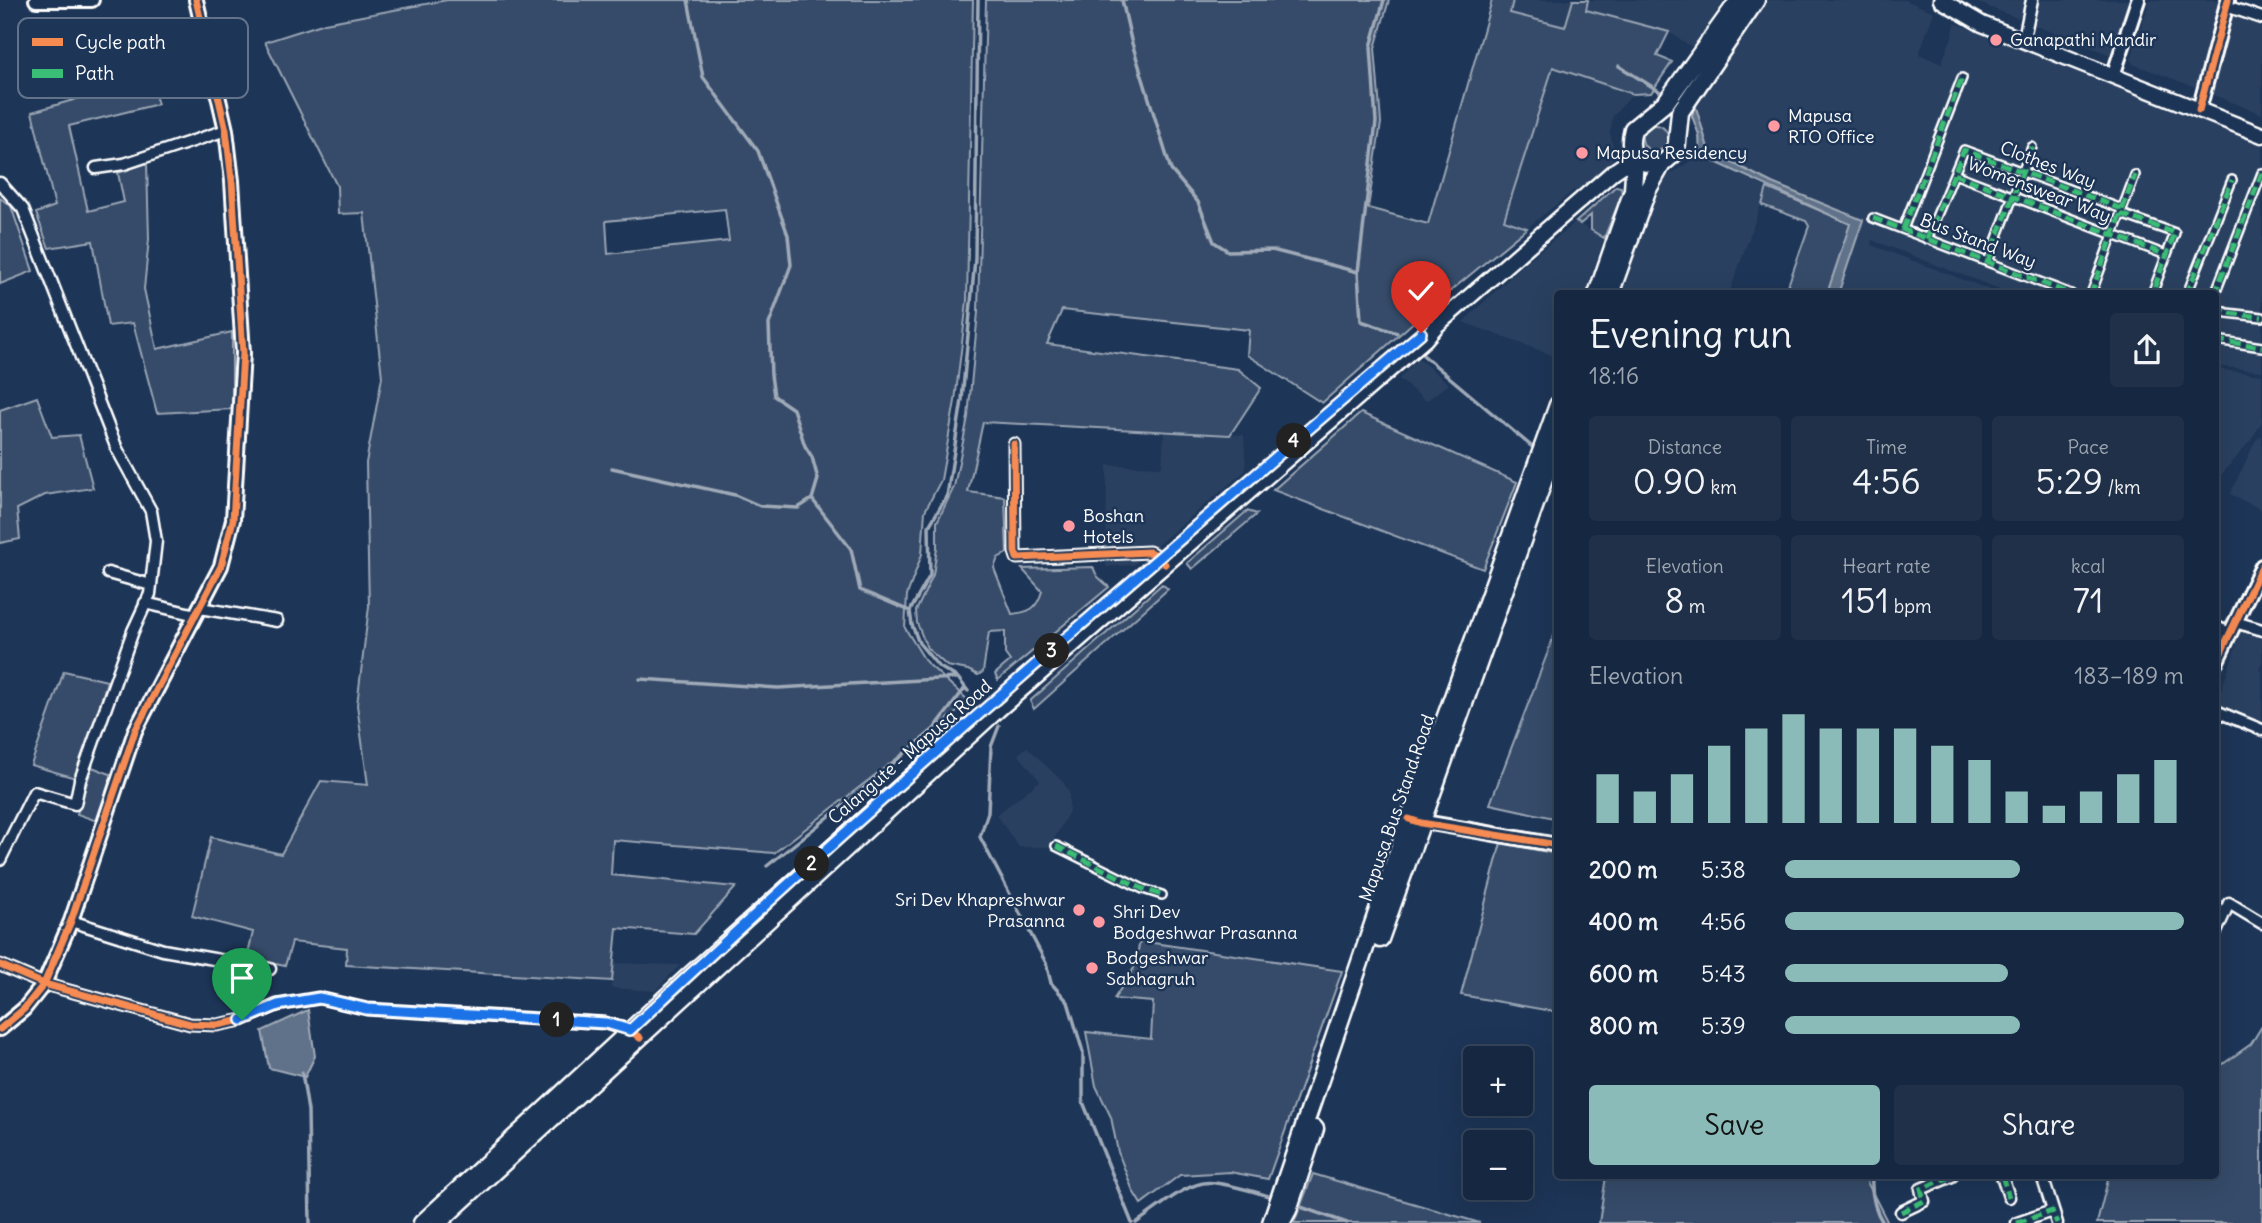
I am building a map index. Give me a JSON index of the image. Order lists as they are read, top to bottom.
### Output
{
  "streets": {
    "main road": ["Calangute - Mapusa Road", "Mapusa Bus Stand Road"],
    "street": ["Clothes Way", "Womenswear Way", "Bus Stand Way"]
  },
  "crossings": [
    ["Clothes Way", "Womenswear Way"]
  ],
  "places": [
    "Ganapathi Mandir",
    "Mapusa RTO Office",
    "Mapusa Residency",
    "Boshan Hotels",
    "Sri Dev Khapreshwar Prasanna",
    "Shri Dev Bodgeshwar Prasanna",
    "Bodgeshwar Sabhagruh"
  ],
  "legend": ["Cycle path", "Path"],
  "page": {
    "heading": ["Evening run", "18:16"],
    "stats": [
      ["Distance", "0.90 km"],
      ["Time", "4:56"],
      ["Pace", "5:29 /km"],
      ["Elevation", "8 m"],
      ["Heart rate", "151 bpm"],
      ["kcal", "71"]
    ],
    "pins": [
      "4",
      "3",
      "2",
      "1"
    ],
    "chart": ["Elevation", "183–189 m"],
    "list": [
      {
        "name": "200 m",
        "note": "5:38"
      },
      {
        "name": "400 m",
        "note": "4:56"
      },
      {
        "name": "600 m",
        "note": "5:43"
      },
      {
        "name": "800 m",
        "note": "5:39"
      }
    ],
    "map_buttons": ["+", "−"],
    "buttons": ["Save", "Share"]
  }
}
